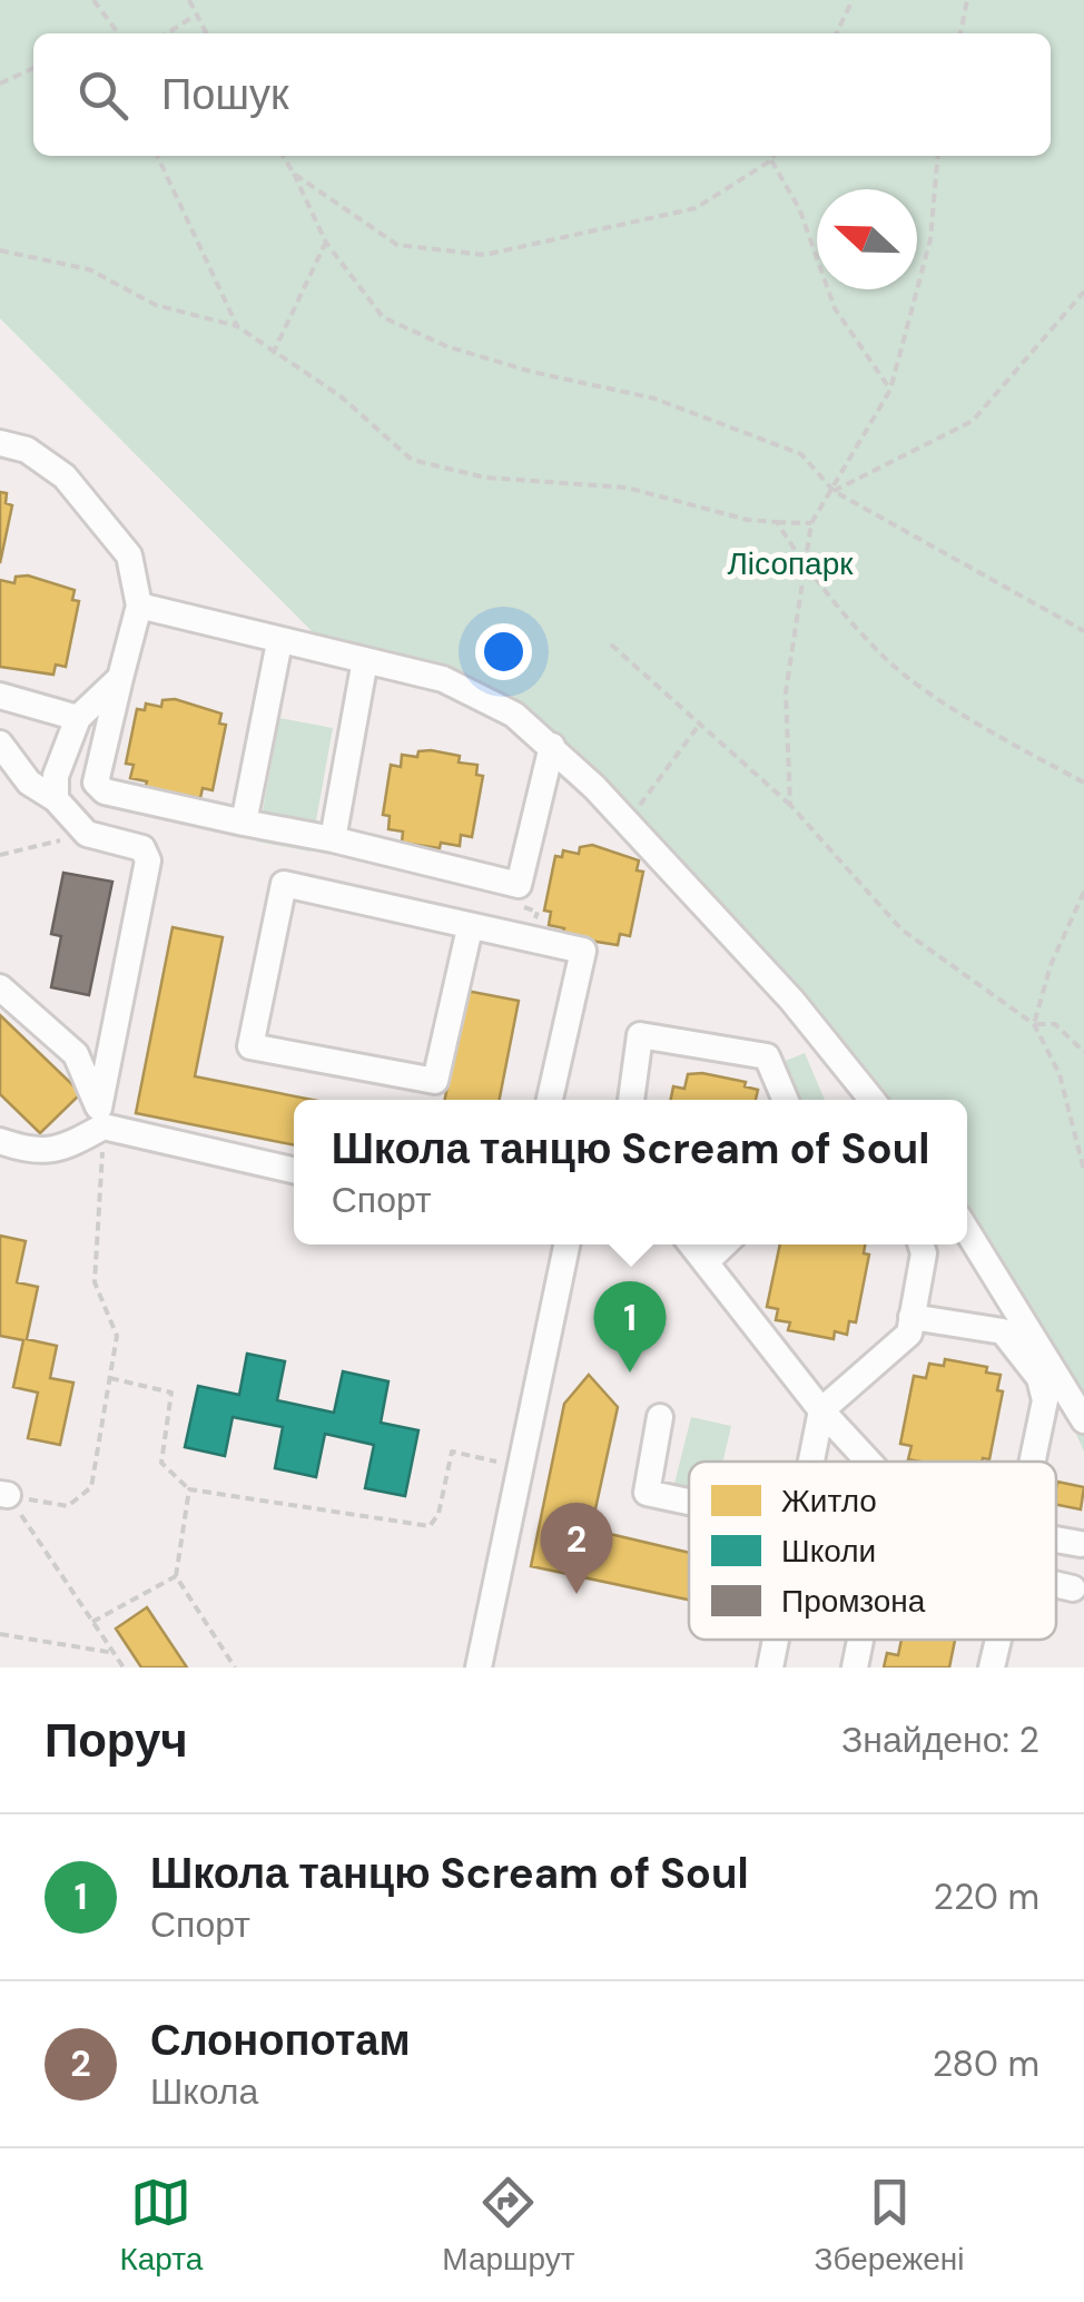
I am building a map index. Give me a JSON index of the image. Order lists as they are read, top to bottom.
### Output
{
  "parks": ["Лісопарк"],
  "legend": ["Житло", "Школи", "Промзона"],
  "north": "left",
  "page": {
    "search": "Пошук",
    "popup": ["Школа танцю Scream of Soul", "Спорт"],
    "pins": ["1", "2"],
    "heading": ["Поруч", "Знайдено: 2"],
    "list": [
      {
        "mark": "1",
        "name": "Школа танцю Scream of Soul",
        "note": "Спорт",
        "value": "220 m"
      },
      {
        "mark": "2",
        "name": "Слонопотам",
        "note": "Школа",
        "value": "280 m"
      }
    ],
    "nav": ["Карта", "Маршрут", "Збережені"]
  }
}
